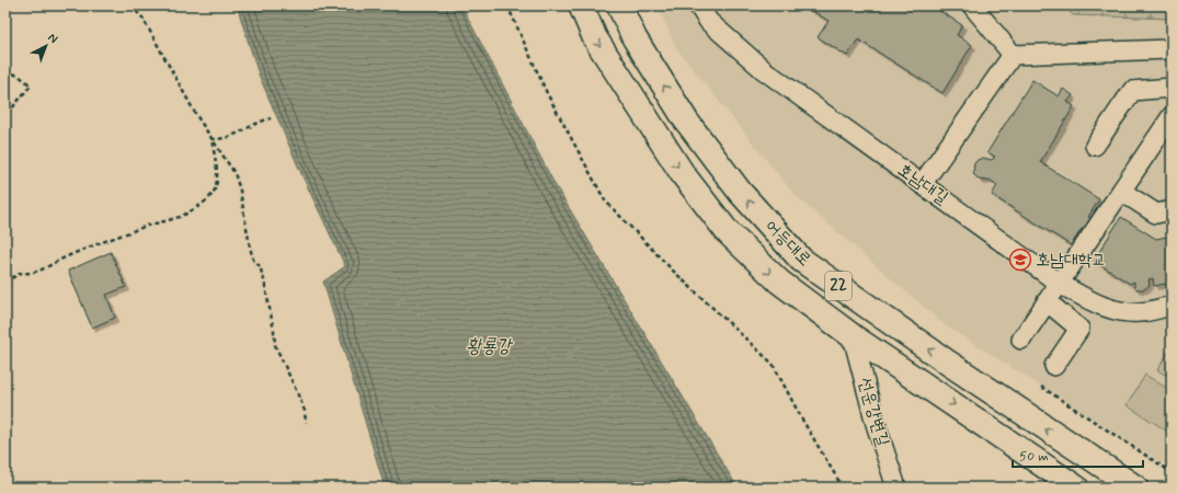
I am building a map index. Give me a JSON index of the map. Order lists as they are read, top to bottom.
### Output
{
  "streets": {
    "main road": ["어등대로", "22"],
    "lane": ["호남대길", "선운강변길"]
  },
  "crossings": [
    ["어등대로", "선운강변길"]
  ],
  "water": ["황룡강"],
  "places": {
    "school or university": ["호남대학교"]
  },
  "scale_bar": "50 m",
  "north": "top right"
}
